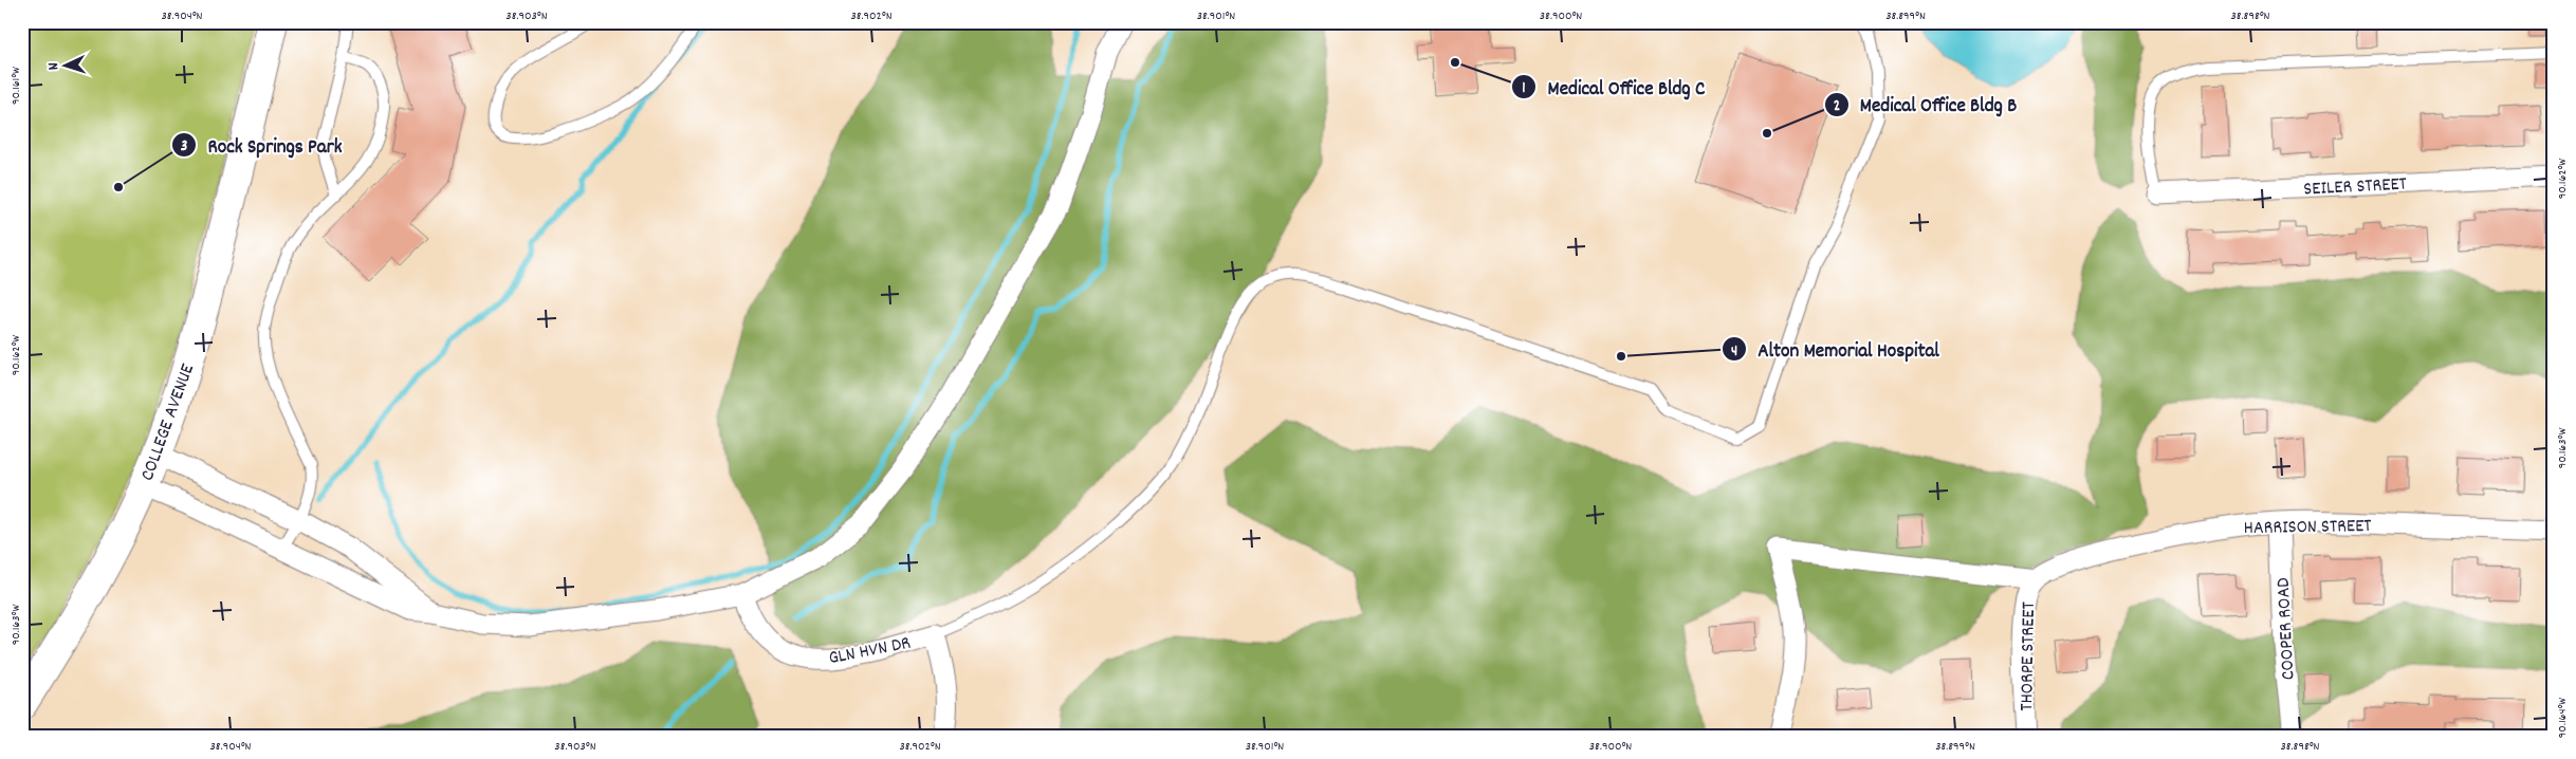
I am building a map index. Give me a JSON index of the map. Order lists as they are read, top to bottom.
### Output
{
  "streets": {
    "main road": ["COLLEGE AVENUE"],
    "street": [
      "SEILER STREET",
      "HARRISON STREET",
      "COOPER ROAD",
      "GLN HVN DR",
      "THORPE STREET"
    ]
  },
  "crossings": [
    ["HARRISON STREET", "COOPER ROAD"],
    ["HARRISON STREET", "THORPE STREET"]
  ],
  "places": [
    "Medical Office Bldg C",
    "Medical Office Bldg B",
    "Rock Springs Park",
    "Alton Memorial Hospital"
  ],
  "north": "left",
  "coordinates": [
    "38.904°N",
    "38.903°N",
    "38.902°N",
    "38.901°N",
    "38.900°N",
    "38.899°N",
    "38.898°N",
    "90.161°W",
    "90.162°W",
    "90.163°W",
    "90.164°W"
  ]
}
